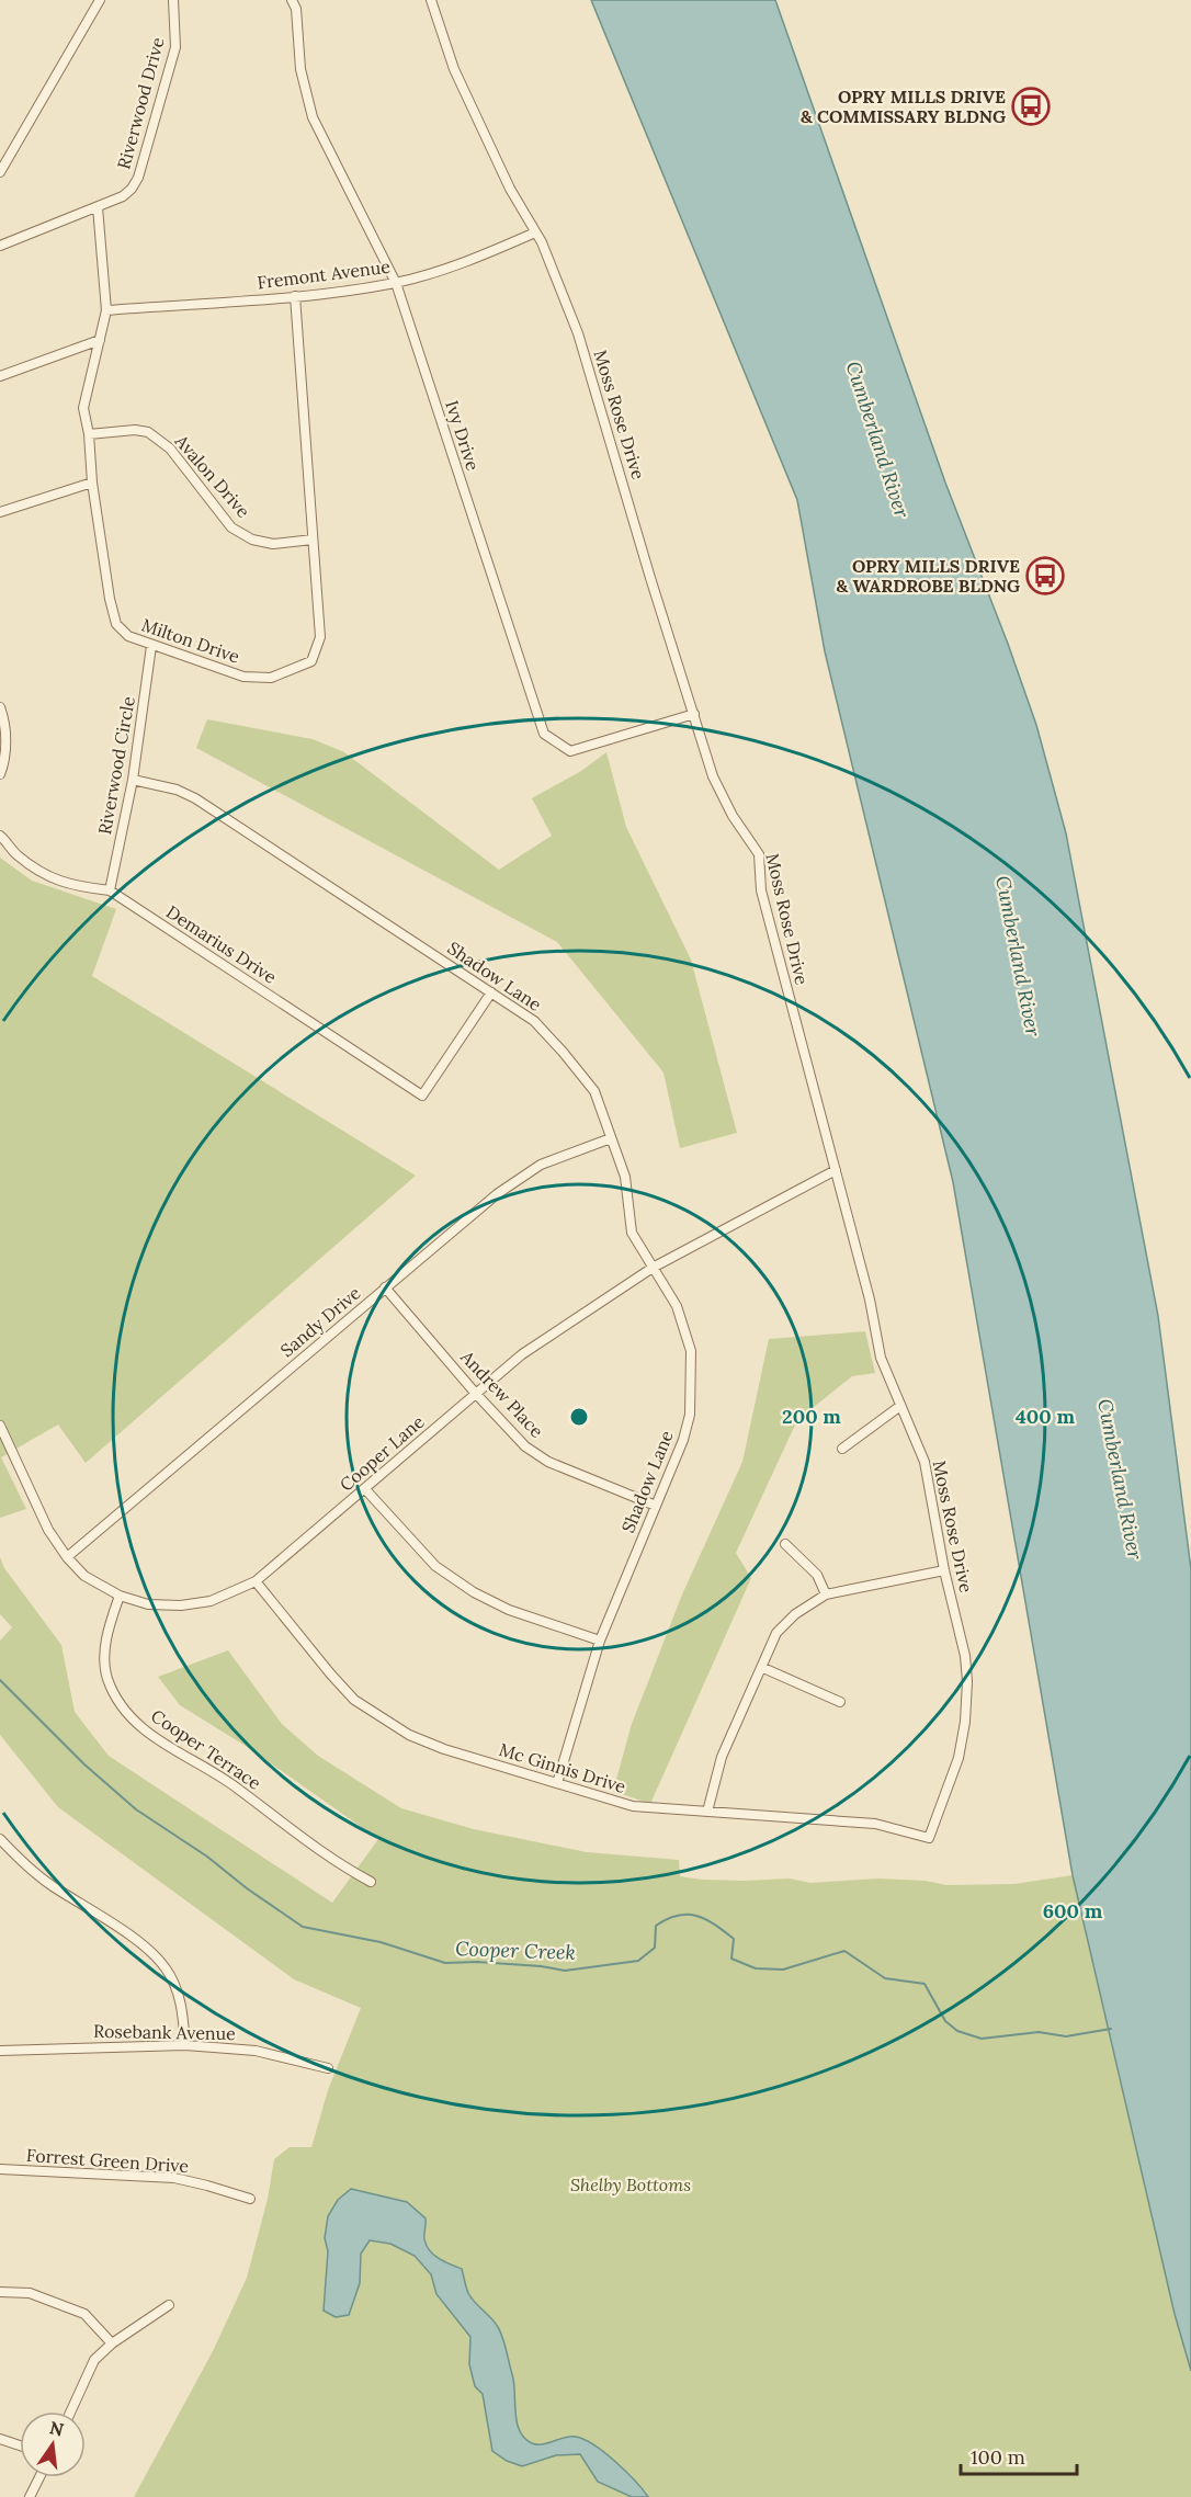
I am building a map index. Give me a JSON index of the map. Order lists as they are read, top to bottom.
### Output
{
  "streets": {
    "street": [
      "Riverwood Drive",
      "Fremont Avenue",
      "Moss Rose Drive",
      "Ivy Drive",
      "Avalon Drive",
      "Milton Drive",
      "Riverwood Circle",
      "Demarius Drive",
      "Shadow Lane",
      "Sandy Drive",
      "Andrew Place",
      "Cooper Lane",
      "Cooper Terrace",
      "Mc Ginnis Drive",
      "Rosebank Avenue",
      "Forrest Green Drive"
    ]
  },
  "crossings": [
    ["Riverwood Drive", "Milton Drive"],
    ["Fremont Avenue", "Moss Rose Drive"],
    ["Fremont Avenue", "Ivy Drive"],
    ["Fremont Avenue", "Milton Drive"],
    ["Moss Rose Drive", "Ivy Drive"],
    ["Moss Rose Drive", "Cooper Lane"],
    ["Moss Rose Drive", "Mc Ginnis Drive"],
    ["Avalon Drive", "Milton Drive"],
    ["Milton Drive", "Riverwood Circle"],
    ["Riverwood Circle", "Demarius Drive"],
    ["Riverwood Circle", "Shadow Lane"],
    ["Demarius Drive", "Shadow Lane"],
    ["Shadow Lane", "Sandy Drive"],
    ["Shadow Lane", "Andrew Place"],
    ["Shadow Lane", "Cooper Lane"],
    ["Shadow Lane", "Mc Ginnis Drive"],
    ["Sandy Drive", "Andrew Place"],
    ["Sandy Drive", "Cooper Lane"],
    ["Andrew Place", "Cooper Lane"],
    ["Cooper Lane", "Cooper Terrace"],
    ["Cooper Lane", "Mc Ginnis Drive"]
  ],
  "water": ["Cumberland River", "Cooper Creek"],
  "parks": ["Shelby Bottoms"],
  "places": {
    "bus stop": ["OPRY MILLS DRIVE & COMMISSARY BLDNG", "OPRY MILLS DRIVE & WARDROBE BLDNG"]
  },
  "scale_bar": "100 m",
  "north": "top",
  "rings": ["200 m", "400 m", "600 m"]
}
